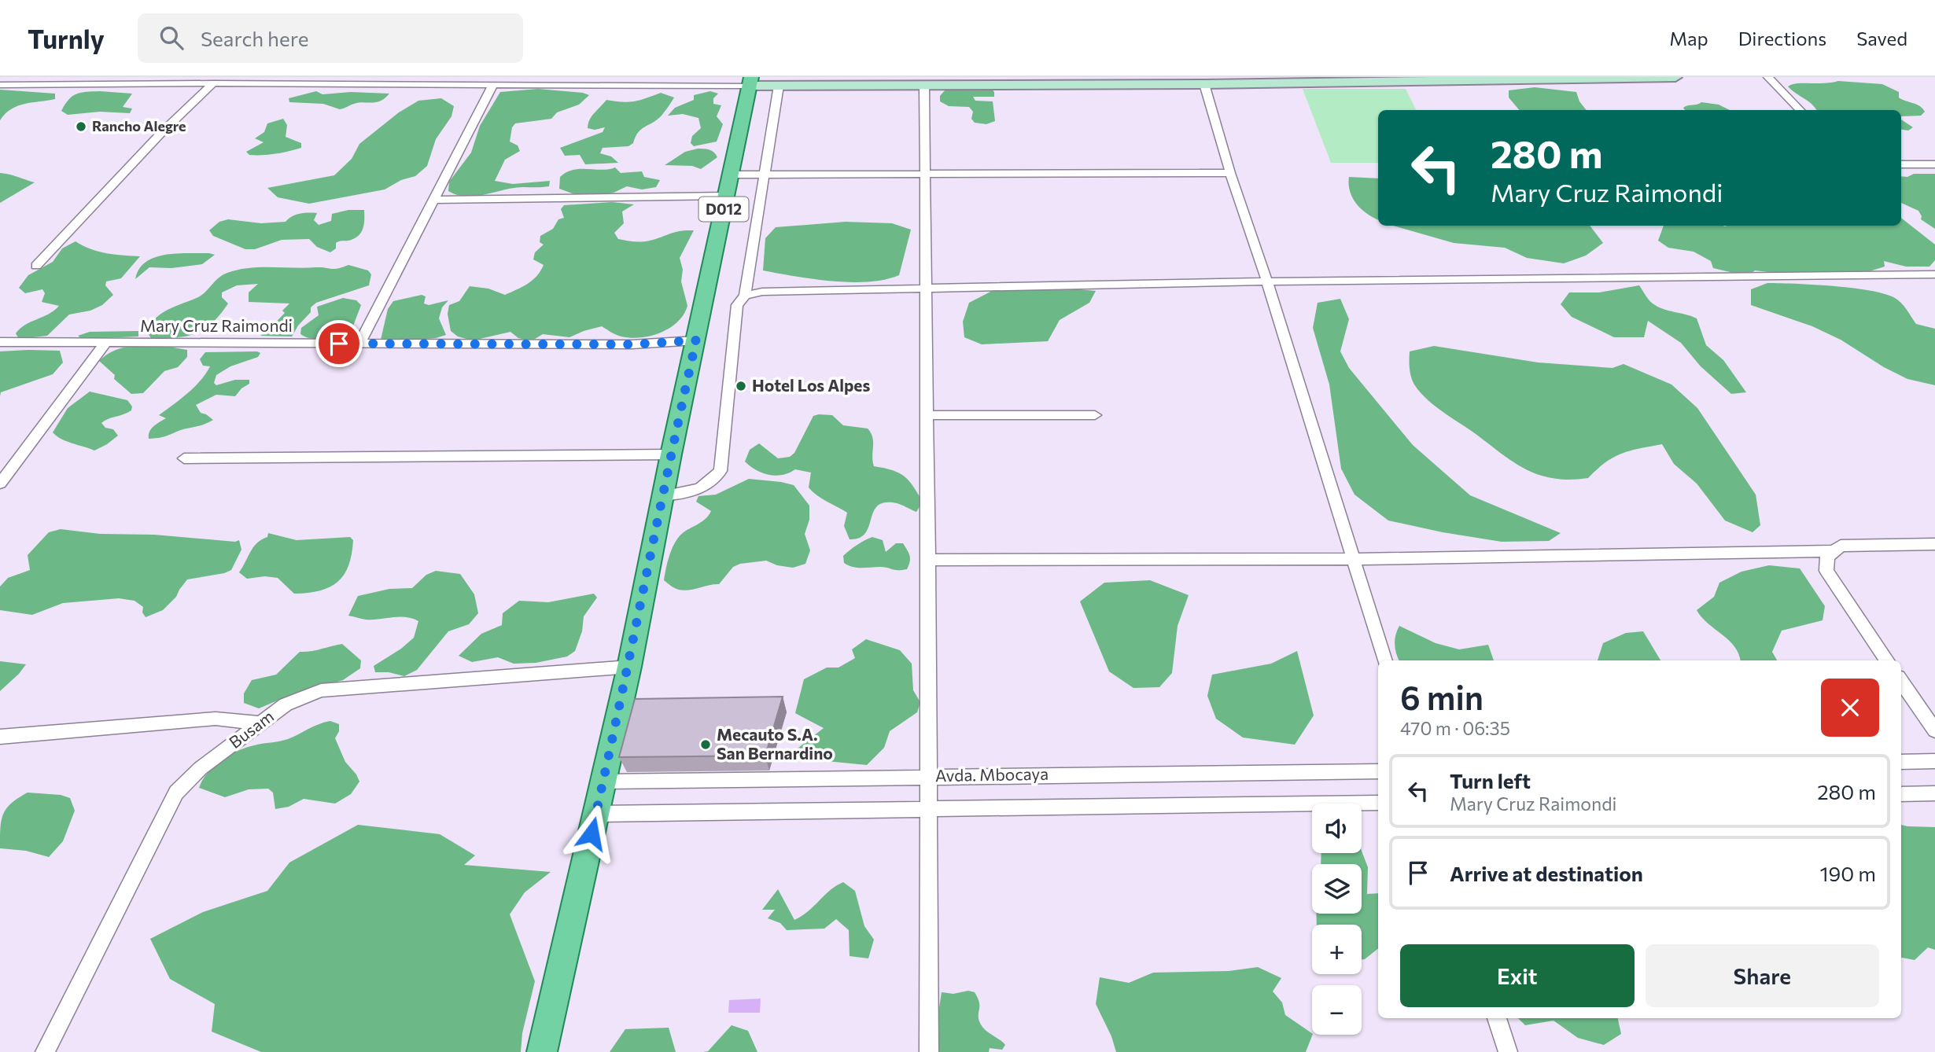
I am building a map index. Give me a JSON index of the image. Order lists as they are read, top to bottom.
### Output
{
  "streets": {
    "main road": ["D012"],
    "street": ["Mary Cruz Raimondi", "Busam", "Avda. Mbocaya"]
  },
  "crossings": [
    ["D012", "Mary Cruz Raimondi"],
    ["D012", "Busam"],
    ["D012", "Avda. Mbocaya"]
  ],
  "places": ["Rancho Alegre", "Hotel Los Alpes", "Mecauto S.A. San Bernardino"],
  "page": {
    "header": "Turnly",
    "search": "Search here",
    "nav": ["Map", "Directions", "Saved"],
    "turn": ["280 m", "Mary Cruz Raimondi"],
    "heading": ["6 min", "470 m · 06:35"],
    "list": [
      {
        "name": "Turn left",
        "note": "Mary Cruz Raimondi",
        "value": "280 m"
      },
      {
        "name": "Arrive at destination",
        "value": "190 m"
      }
    ],
    "map_buttons": ["+", "−"],
    "buttons": ["Exit", "Share"]
  }
}
